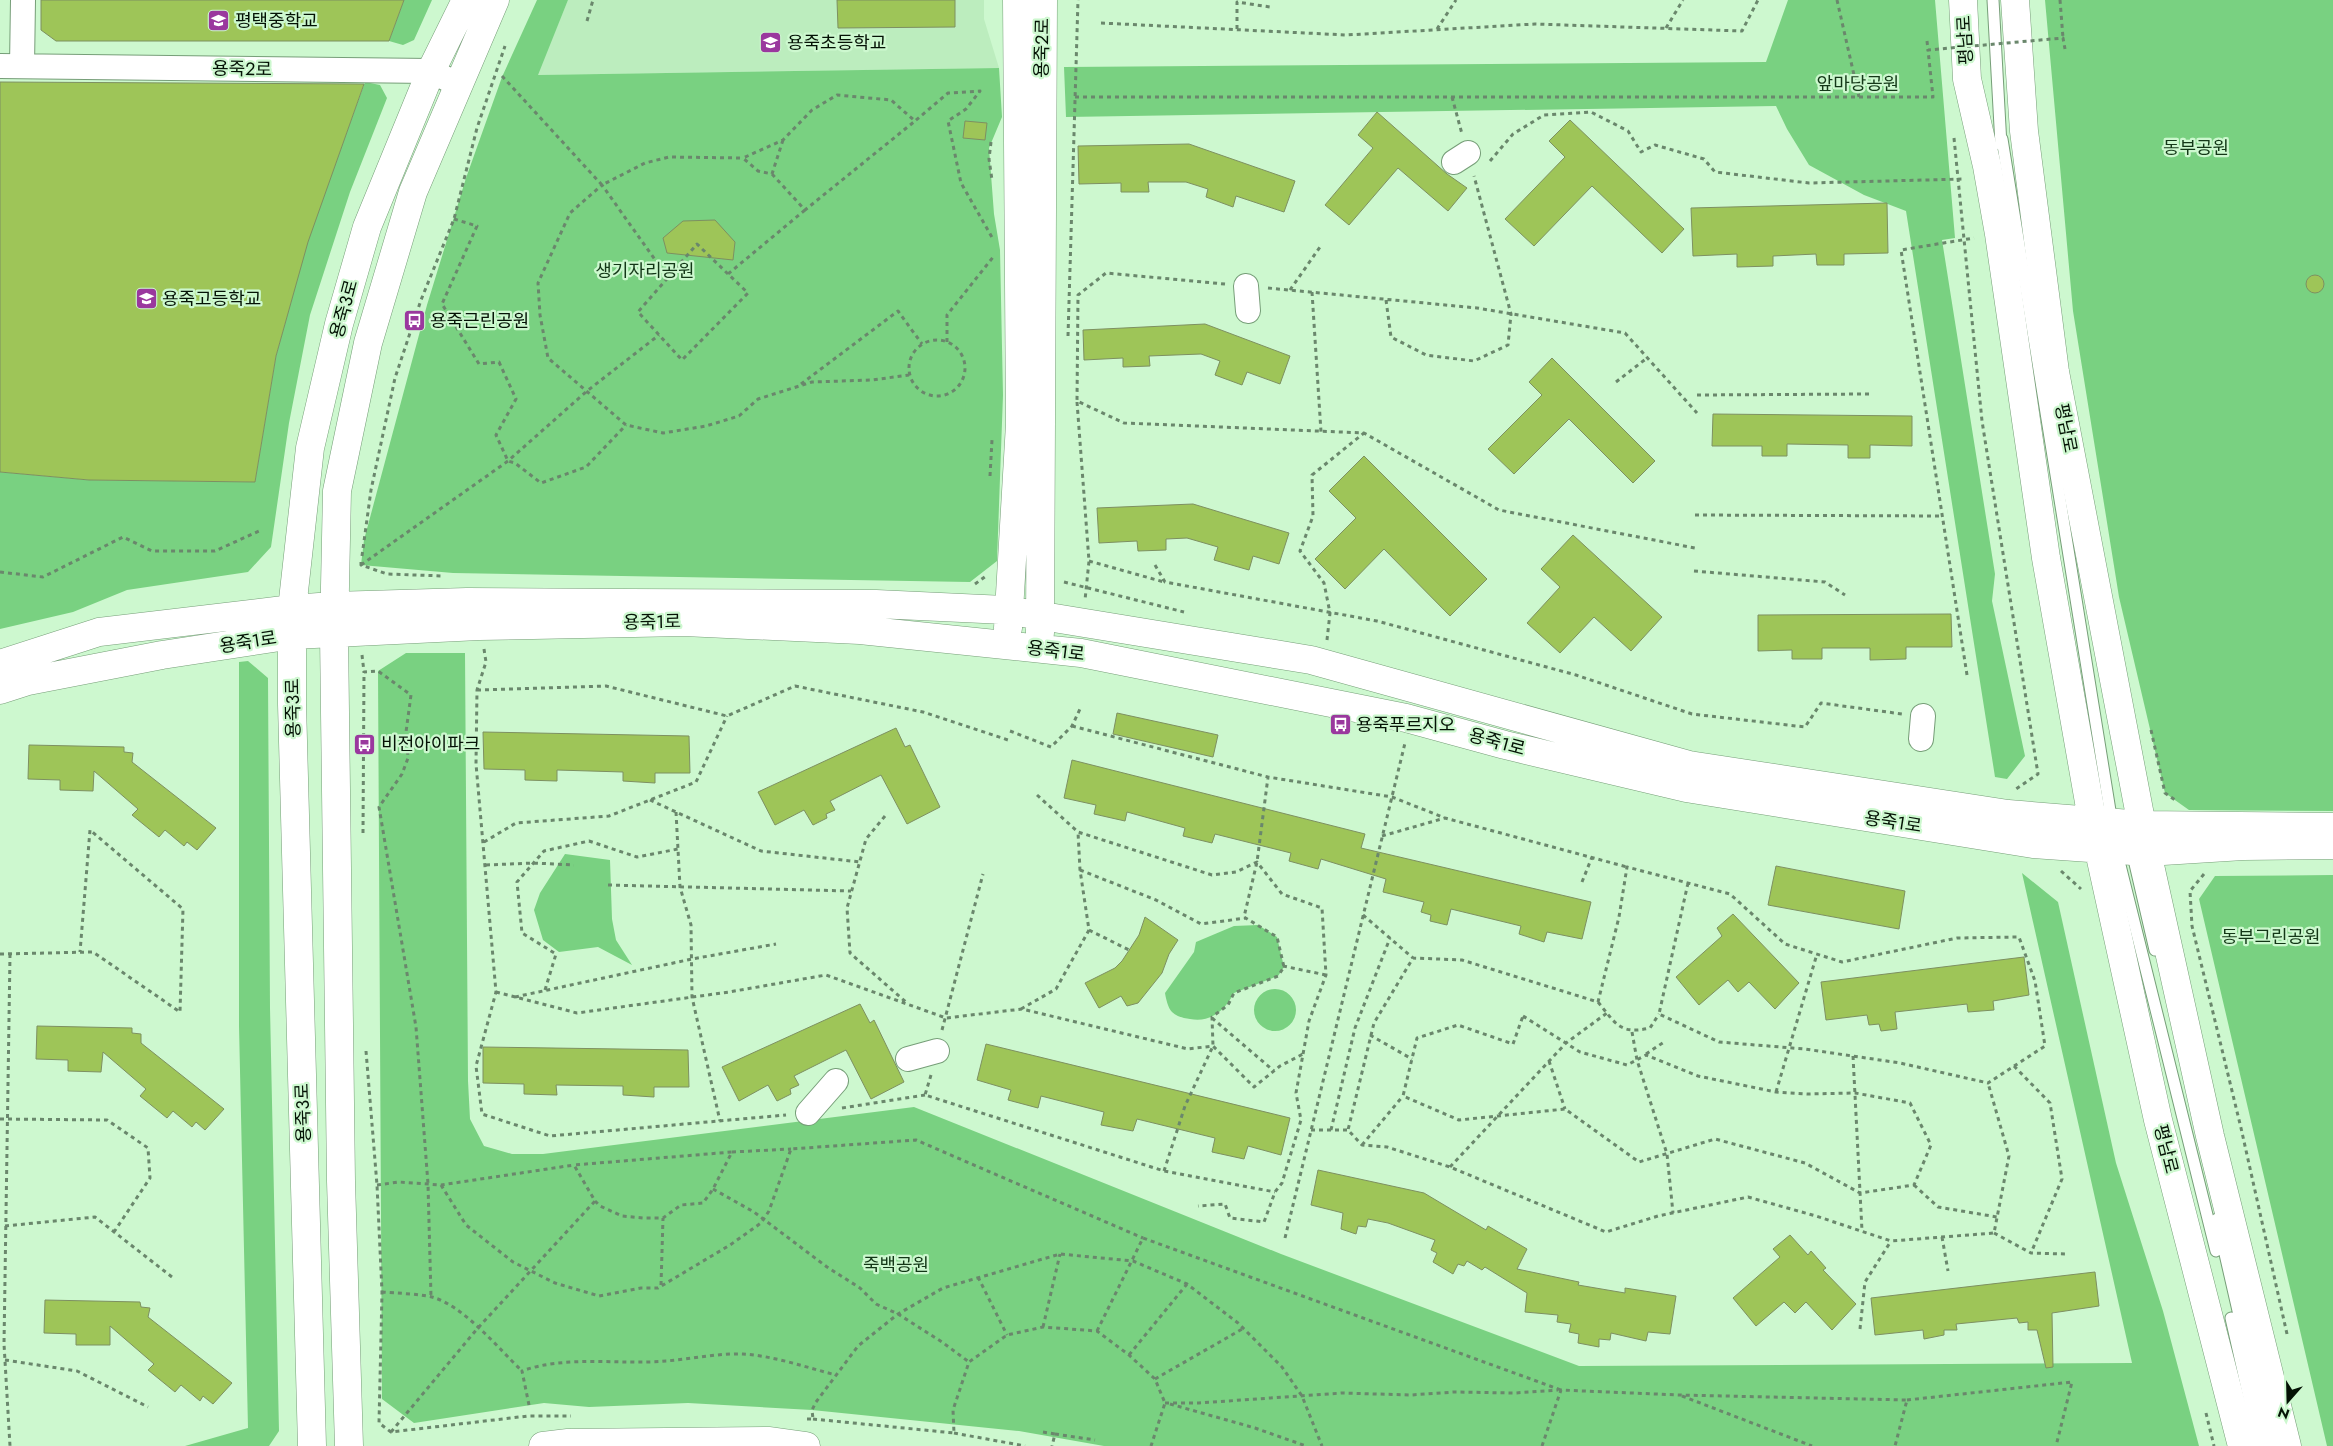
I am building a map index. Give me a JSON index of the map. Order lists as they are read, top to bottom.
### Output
{
  "streets": {
    "street": [
      "평남로",
      "용죽2로",
      "용죽3로",
      "용죽1로"
    ]
  },
  "crossings": [
    ["평남로", "용죽1로"],
    ["용죽2로", "용죽3로"],
    ["용죽2로", "용죽1로"],
    ["용죽3로", "용죽1로"]
  ],
  "parks": [
    "앞마당공원",
    "동부공원",
    "생기자리공원",
    "동부그린공원",
    "죽백공원"
  ],
  "places": {
    "school or university": ["평택중학교", "용죽초등학교", "용죽고등학교"],
    "bus stop": ["용죽근린공원", "용죽푸르지오", "비전아이파크"]
  },
  "north": "bottom"
}
